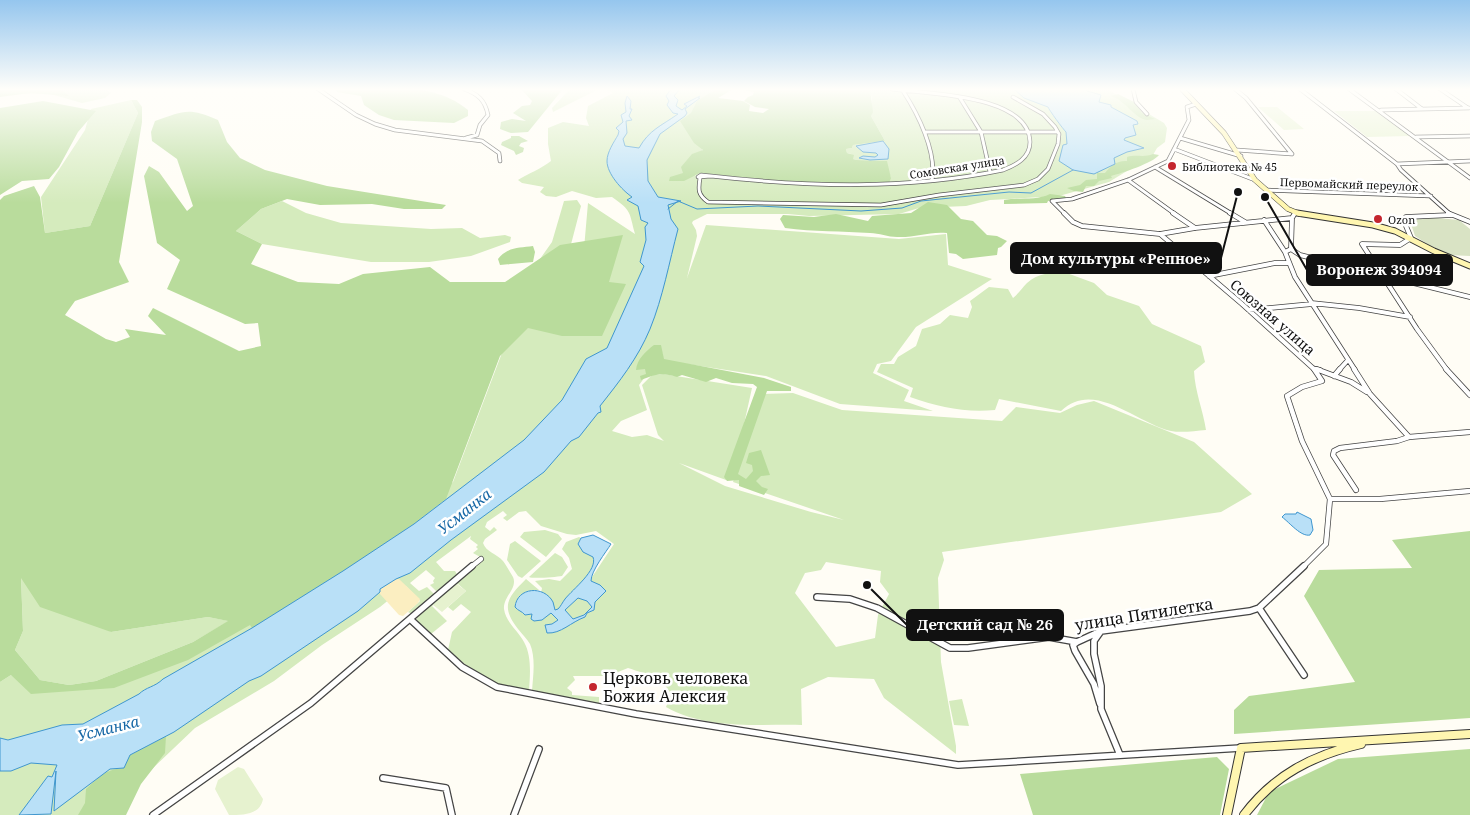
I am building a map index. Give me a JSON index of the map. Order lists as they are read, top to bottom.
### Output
{
  "streets": {
    "street": [
      "Сомовская улица",
      "Первомайский переулок",
      "Союзная улица",
      "улица Пятилетка"
    ]
  },
  "water": ["Усманка"],
  "places": [
    "Библиотека № 45",
    "Дом культуры «Репное»",
    "Воронеж 394094",
    "Ozon",
    "Детский сад № 26",
    "Церковь человека Божия Алексия"
  ]
}
